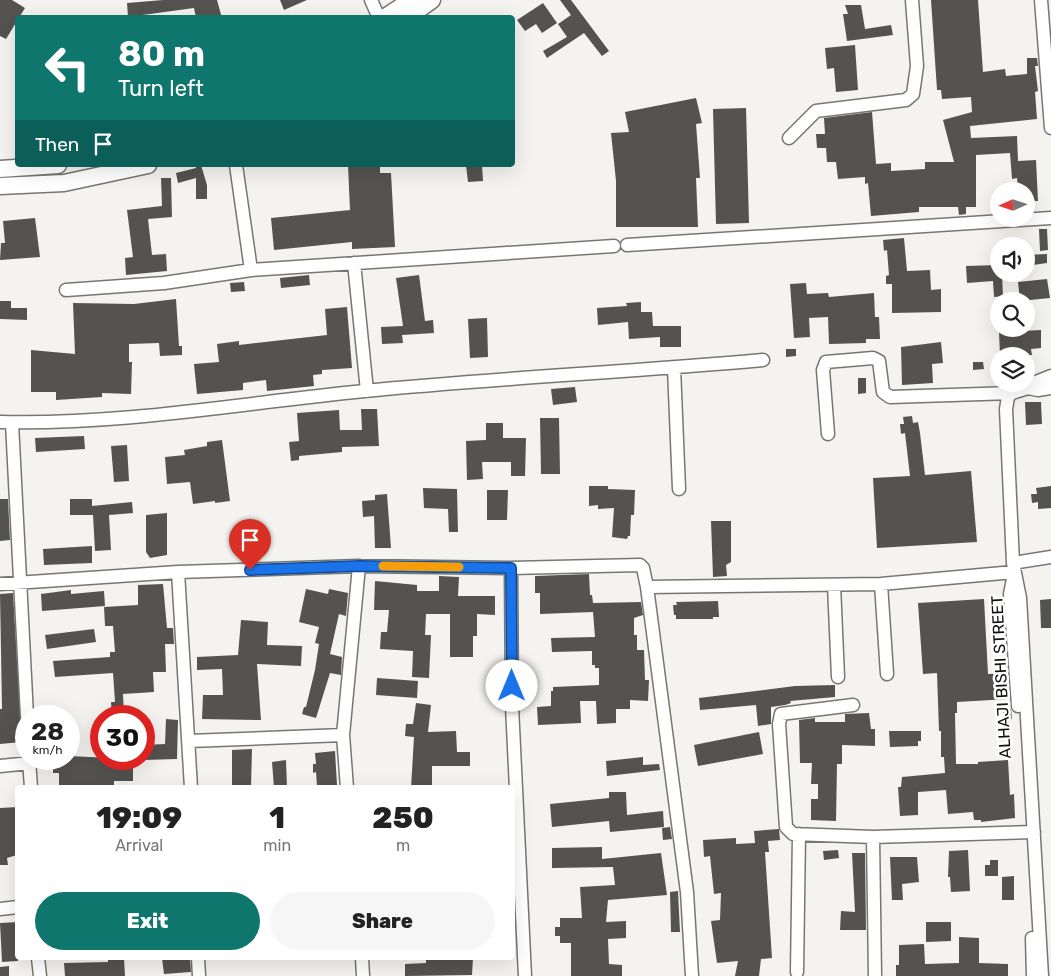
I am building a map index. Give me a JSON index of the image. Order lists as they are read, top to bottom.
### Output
{
  "streets": {
    "street": ["ALHAJI BISHI STREET"]
  },
  "north": "left",
  "page": {
    "turn": ["80 m", "Turn left"],
    "then": "Then",
    "speed": "28 km/h",
    "limit": "30",
    "eta": [
      "19:09",
      "Arrival",
      "1",
      "min",
      "250",
      "m"
    ],
    "buttons": ["Exit", "Share"]
  }
}
